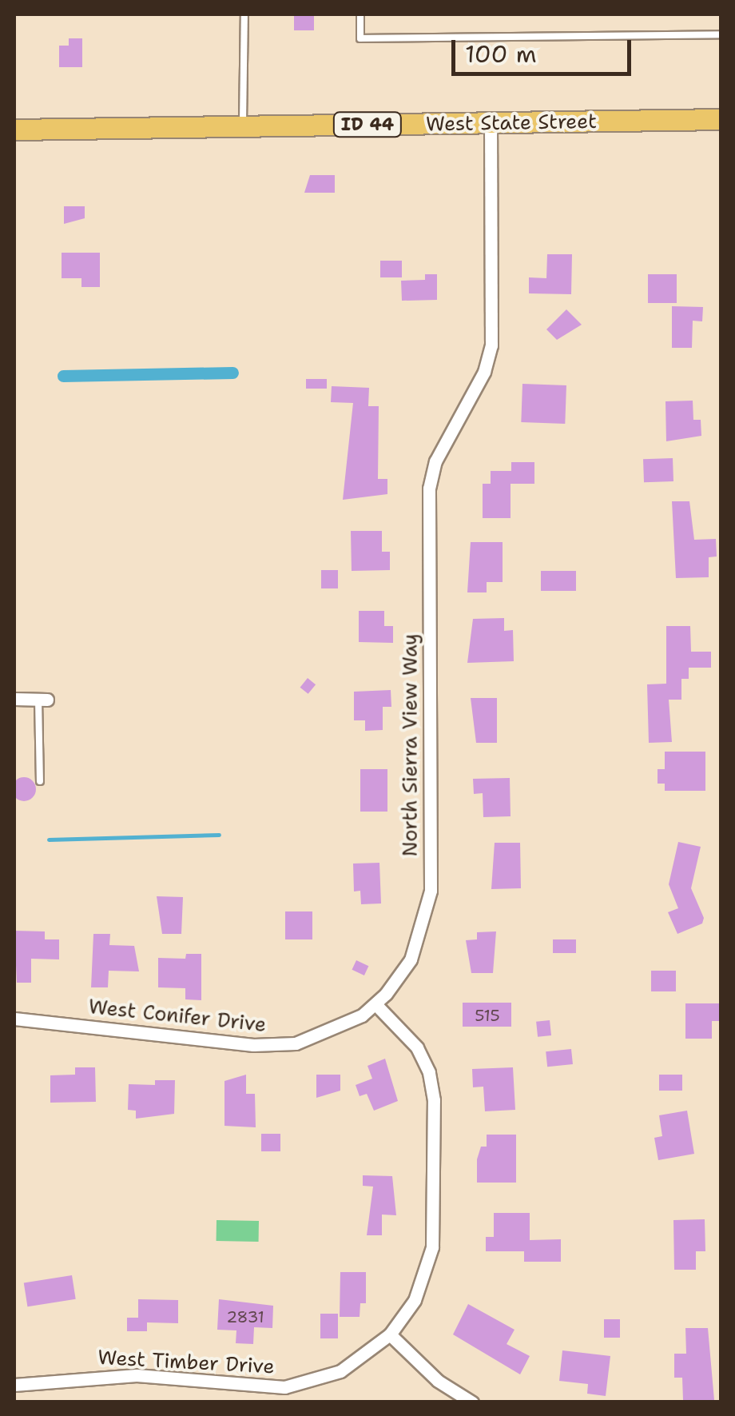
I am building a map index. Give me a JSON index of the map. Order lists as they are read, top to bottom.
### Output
{
  "streets": {
    "main road": ["West State Street", "ID 44"],
    "street": ["North Sierra View Way", "West Conifer Drive", "West Timber Drive"]
  },
  "crossings": [
    ["West State Street", "North Sierra View Way"],
    ["North Sierra View Way", "West Conifer Drive"]
  ],
  "house_numbers": ["515", "2831"],
  "scale_bar": "100 m"
}
